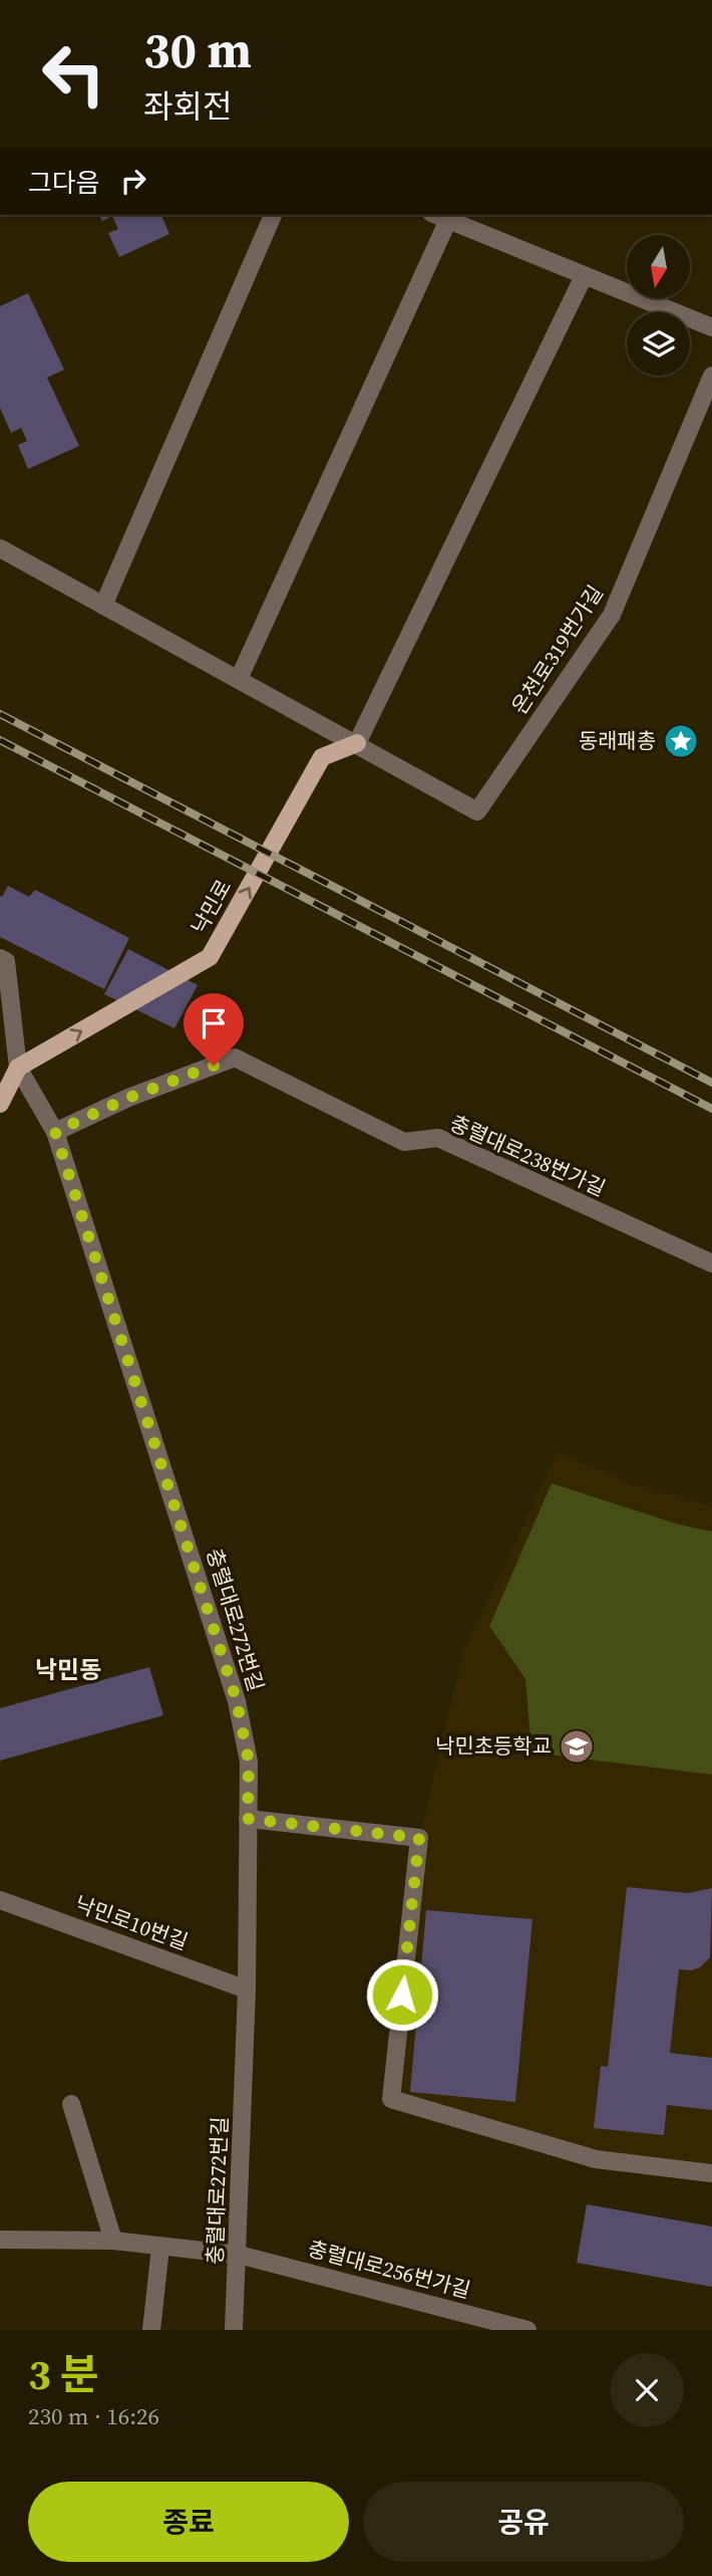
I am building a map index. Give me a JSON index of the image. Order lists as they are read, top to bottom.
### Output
{
  "streets": {
    "main road": ["낙민로"],
    "street": [
      "온천로319번가길",
      "충렬대로238번가길",
      "충렬대로272번길",
      "낙민로10번길",
      "충렬대로256번가길"
    ]
  },
  "crossings": [
    ["온천로319번가길", "낙민로"],
    ["낙민로", "충렬대로272번길"],
    ["충렬대로238번가길", "충렬대로272번길"],
    ["충렬대로272번길", "낙민로10번길"],
    ["충렬대로272번길", "충렬대로256번가길"]
  ],
  "one_way": ["낙민로"],
  "districts": ["낙민동"],
  "places": {
    "place": ["동래패총"],
    "school or university": ["낙민초등학교"]
  },
  "north": "bottom",
  "page": {
    "turn": ["30 m", "좌회전"],
    "then": "그다음",
    "heading": ["3 분", "230 m · 16:26"],
    "buttons": ["종료", "공유"]
  }
}
